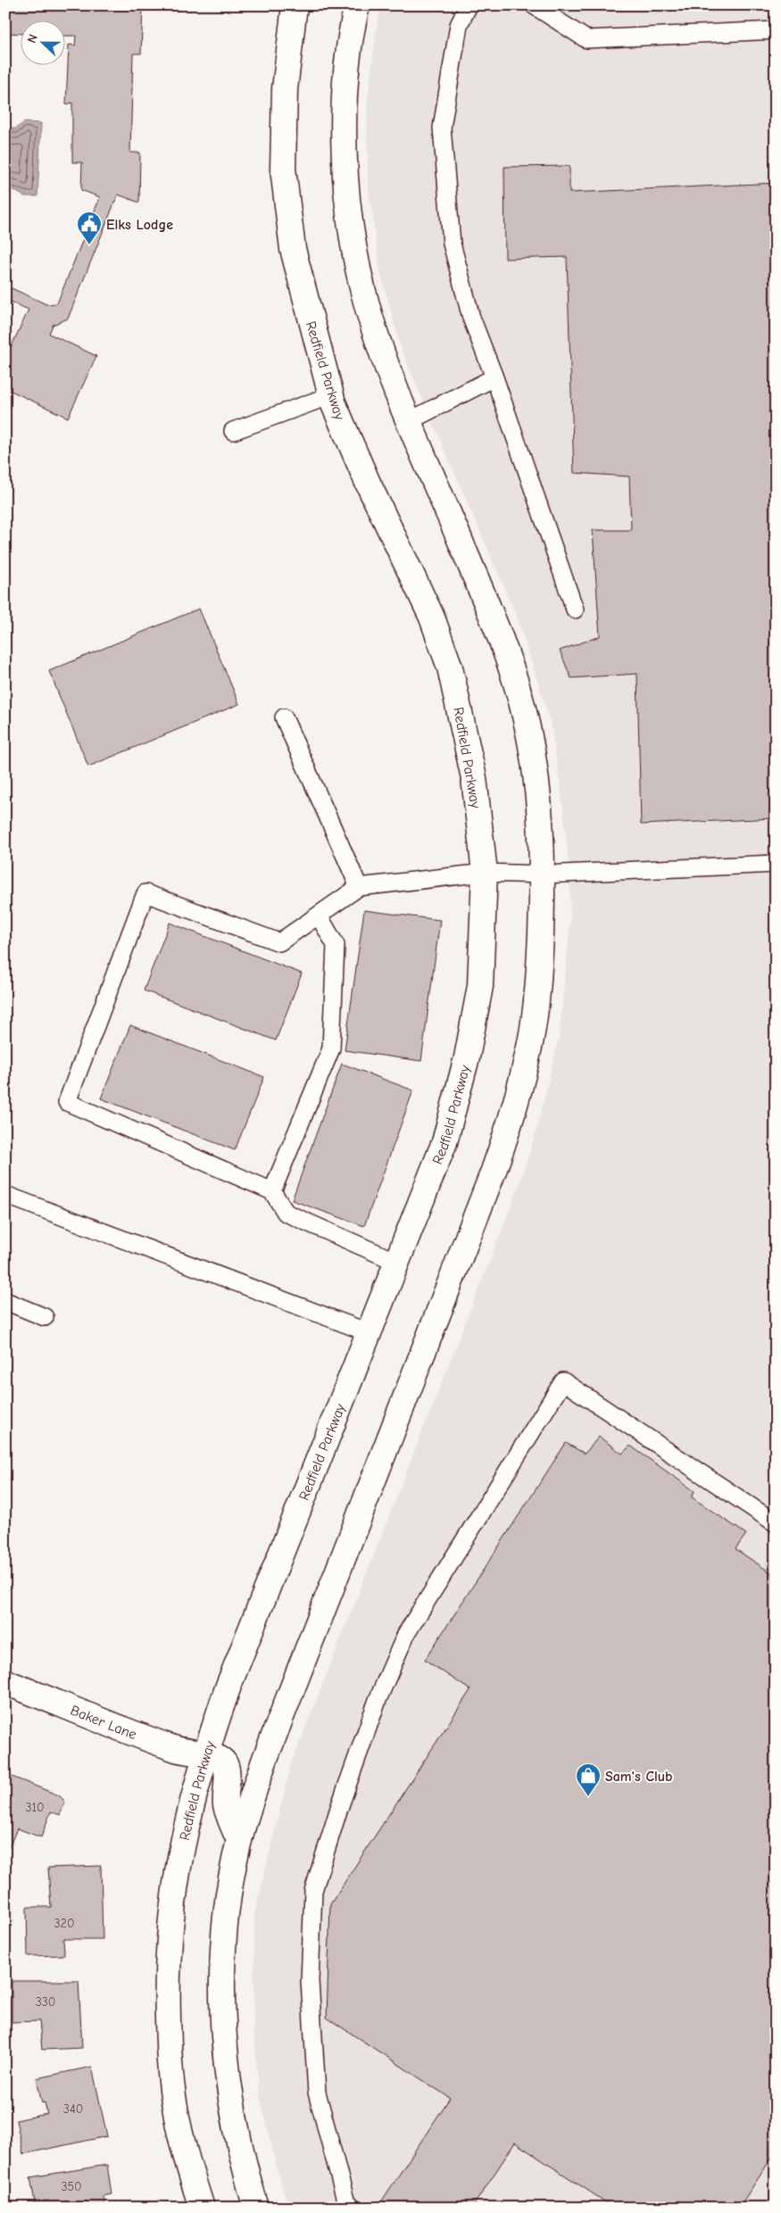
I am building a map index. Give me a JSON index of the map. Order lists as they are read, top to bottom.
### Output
{
  "streets": {
    "street": ["Redfield Parkway", "Baker Lane"]
  },
  "crossings": [
    ["Redfield Parkway", "Baker Lane"]
  ],
  "places": {
    "public building": ["Elks Lodge"],
    "shop": ["Sam's Club"]
  },
  "house_numbers": [
    "310",
    "320",
    "330",
    "340",
    "350"
  ],
  "north": "left"
}
